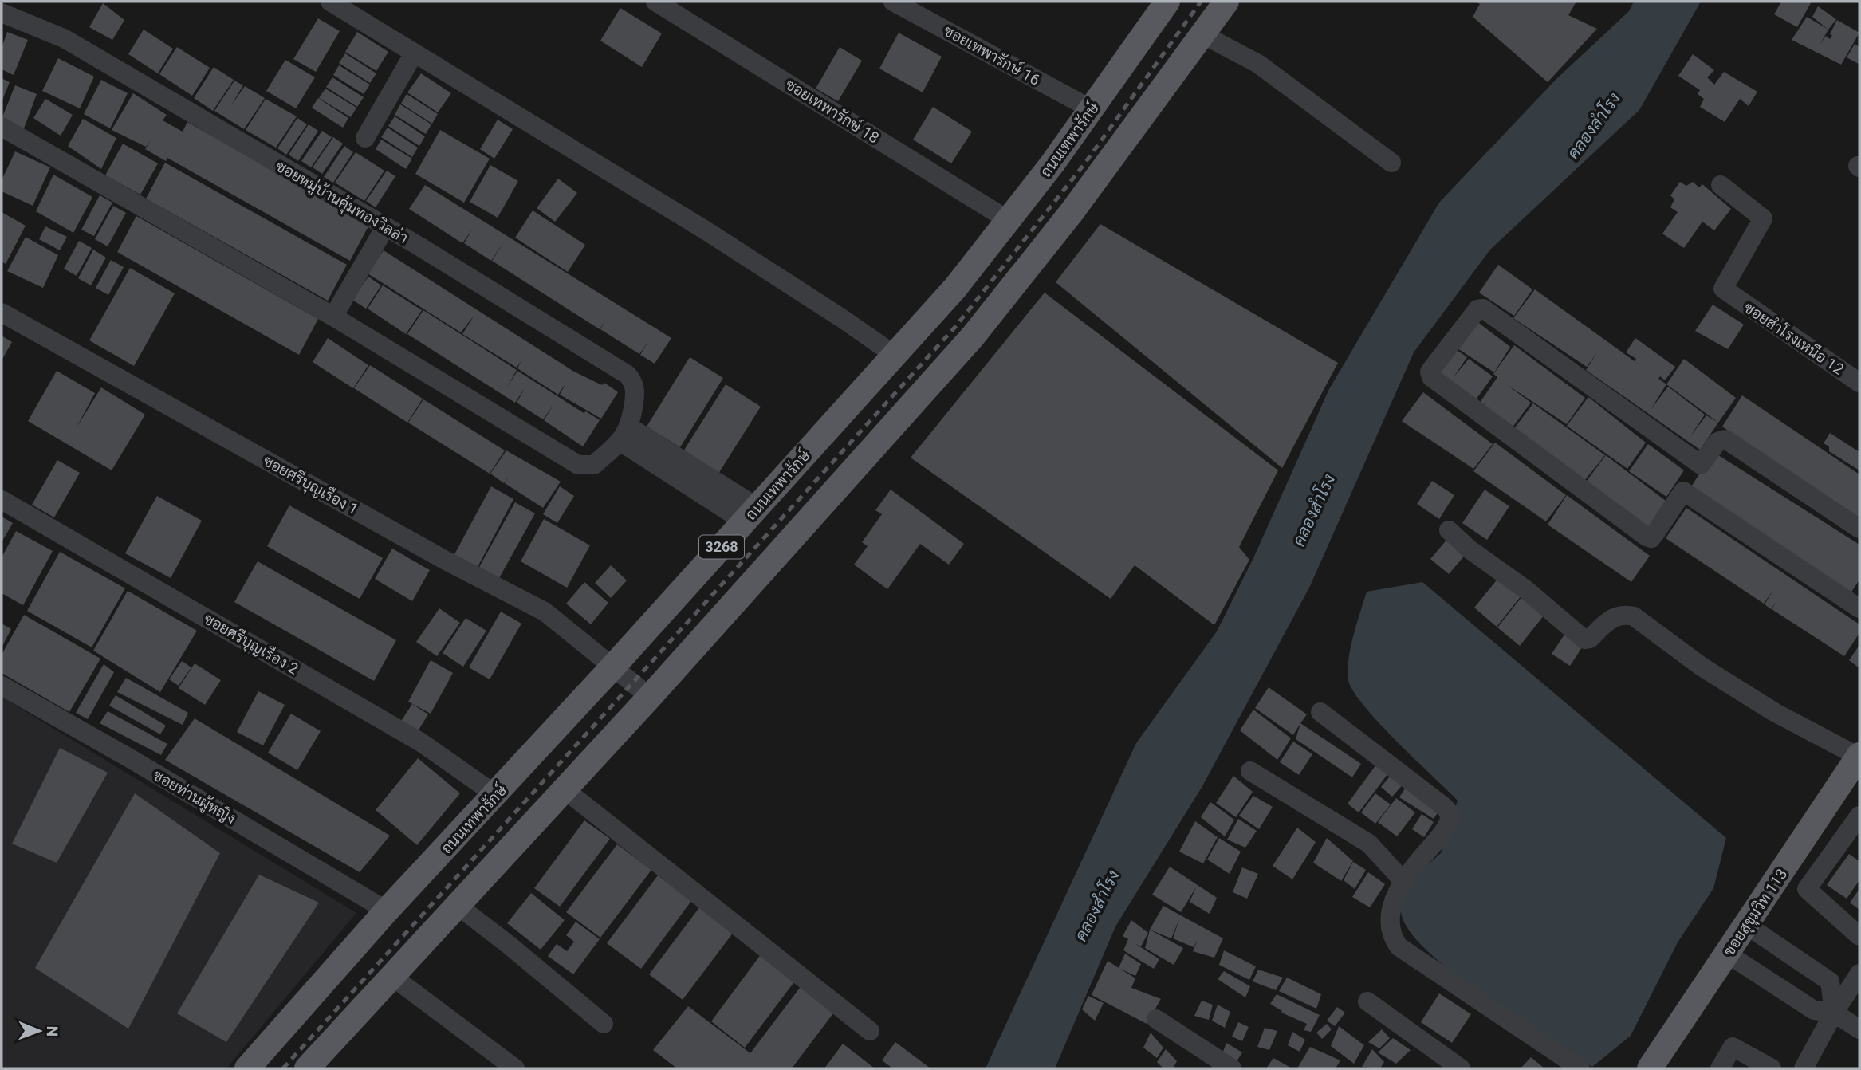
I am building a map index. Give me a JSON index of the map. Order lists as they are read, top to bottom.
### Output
{
  "streets": {
    "main road": ["ถนนเทพารักษ์", "3268", "ซอยสุขุมวิท 113"],
    "street": [
      "ซอยเทพารักษ์ 16",
      "ซอยเทพารักษ์ 18",
      "ซอยหมู่บ้านคุ้มทองวิลล่า",
      "ซอยสำโรงเหนือ 12",
      "ซอยศรีบุญเรือง 1",
      "ซอยศรีบุญเรือง 2",
      "ซอยท่านผู้หญิง"
    ]
  },
  "crossings": [
    ["ซอยเทพารักษ์ 16", "ถนนเทพารักษ์"],
    ["ซอยเทพารักษ์ 18", "ถนนเทพารักษ์"],
    ["ถนนเทพารักษ์", "ซอยศรีบุญเรือง 1"],
    ["ถนนเทพารักษ์", "ซอยศรีบุญเรือง 2"],
    ["ถนนเทพารักษ์", "ซอยท่านผู้หญิง"],
    ["ซอยศรีบุญเรือง 1", "3268"]
  ],
  "water": ["คลองสำโรง"],
  "north": "right"
}
